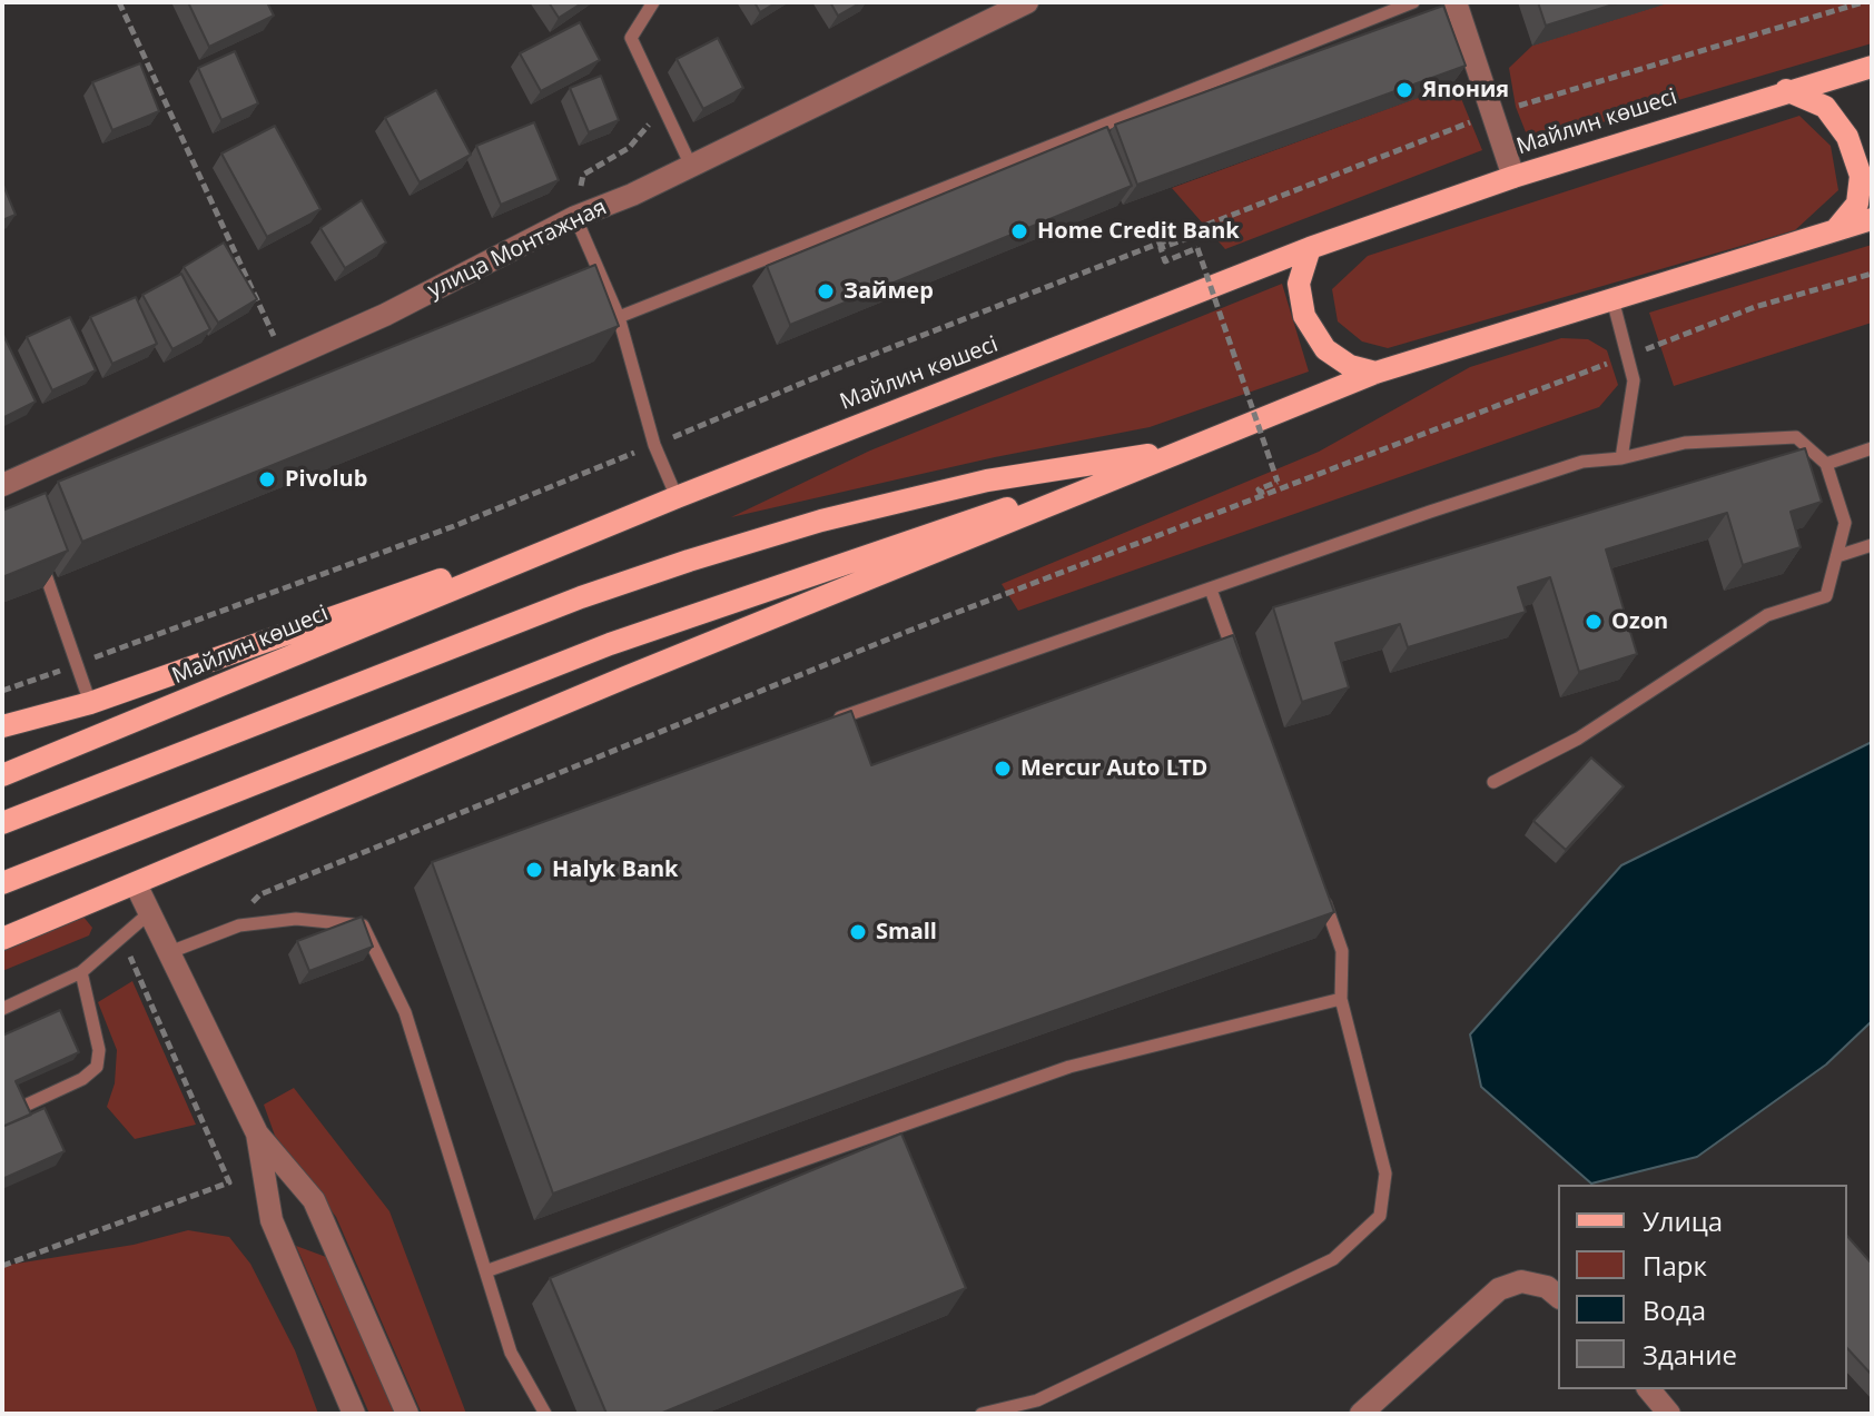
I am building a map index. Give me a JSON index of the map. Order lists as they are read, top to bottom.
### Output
{
  "streets": {
    "main road": ["Майлин көшесі"],
    "street": ["улица Монтажная"]
  },
  "places": [
    "Япония",
    "Home Credit Bank",
    "Займер",
    "Pivolub",
    "Ozon",
    "Mercur Auto LTD",
    "Halyk Bank",
    "Small"
  ],
  "legend": [
    "Улица",
    "Парк",
    "Вода",
    "Здание"
  ]
}
